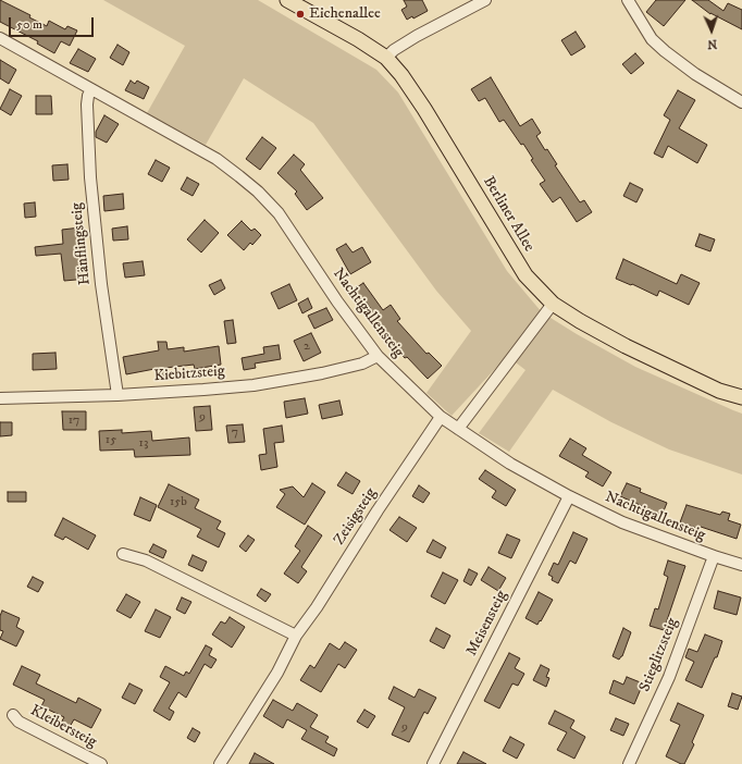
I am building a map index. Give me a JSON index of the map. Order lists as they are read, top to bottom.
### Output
{
  "streets": {
    "main road": ["Berliner Allee"],
    "street": [
      "Hänflingsteig",
      "Nachtigallensteig",
      "Kiebitzsteig",
      "Zeisigsteig",
      "Meisensteig",
      "Stieglitzsteig",
      "Kleibersteig"
    ]
  },
  "crossings": [
    ["Hänflingsteig", "Nachtigallensteig"],
    ["Hänflingsteig", "Kiebitzsteig"],
    ["Nachtigallensteig", "Kiebitzsteig"],
    ["Nachtigallensteig", "Zeisigsteig"],
    ["Nachtigallensteig", "Meisensteig"],
    ["Nachtigallensteig", "Stieglitzsteig"]
  ],
  "places": ["Eichenallee"],
  "house_numbers": [
    "2",
    "9",
    "17",
    "7",
    "15",
    "13",
    "15b",
    "9"
  ],
  "scale_bar": "50 m",
  "north": "bottom"
}
